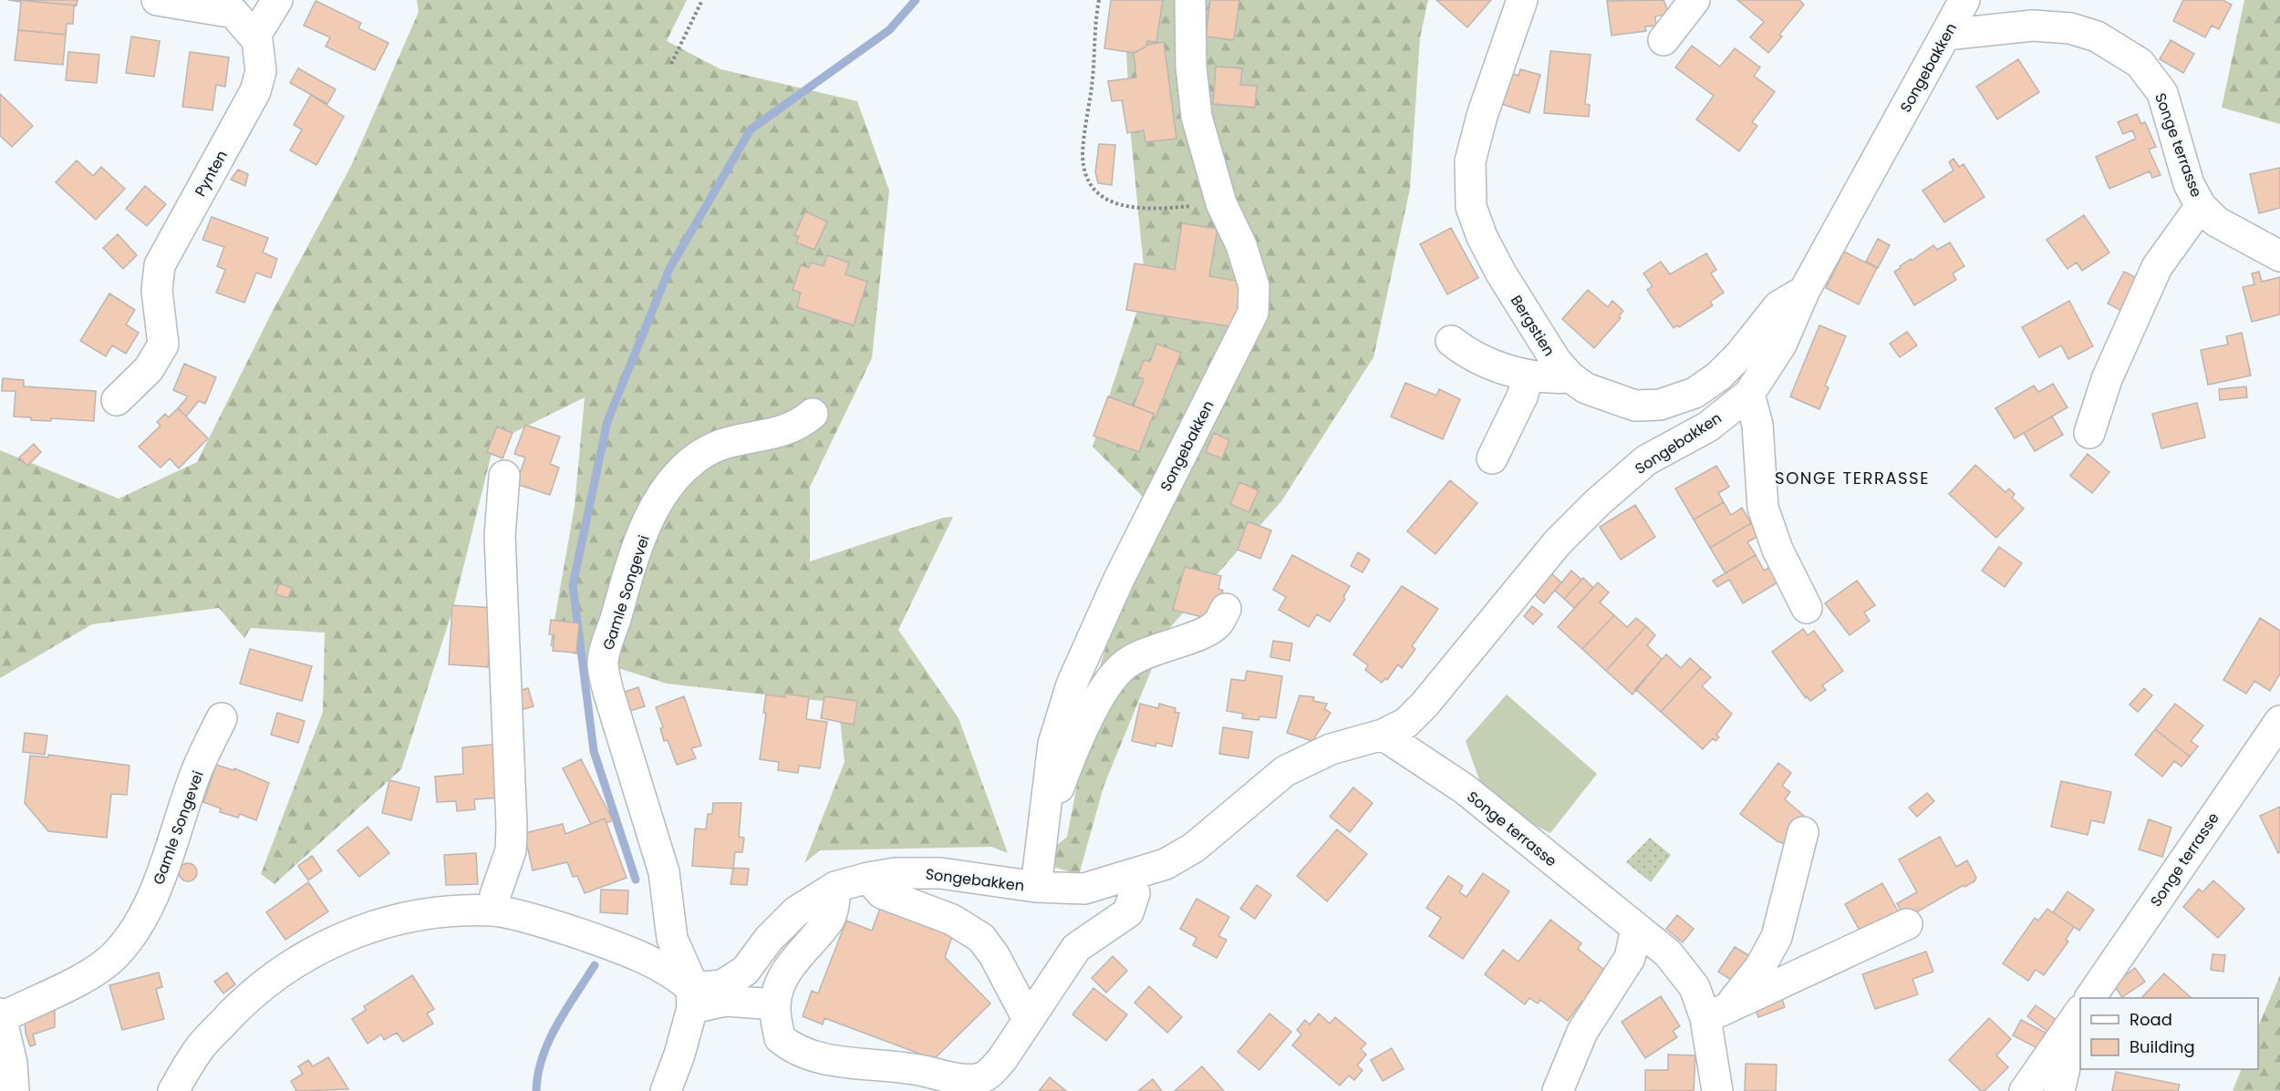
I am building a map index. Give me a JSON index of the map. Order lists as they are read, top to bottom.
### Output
{
  "streets": {
    "street": [
      "Songebakken",
      "Songe terrasse",
      "Pynten",
      "Bergstien",
      "Gamle Songevei"
    ]
  },
  "crossings": [
    ["Songebakken", "Songe terrasse"],
    ["Songebakken", "Bergstien"],
    ["Songebakken", "Gamle Songevei"]
  ],
  "districts": ["SONGE TERRASSE"],
  "legend": ["Road", "Building"]
}
